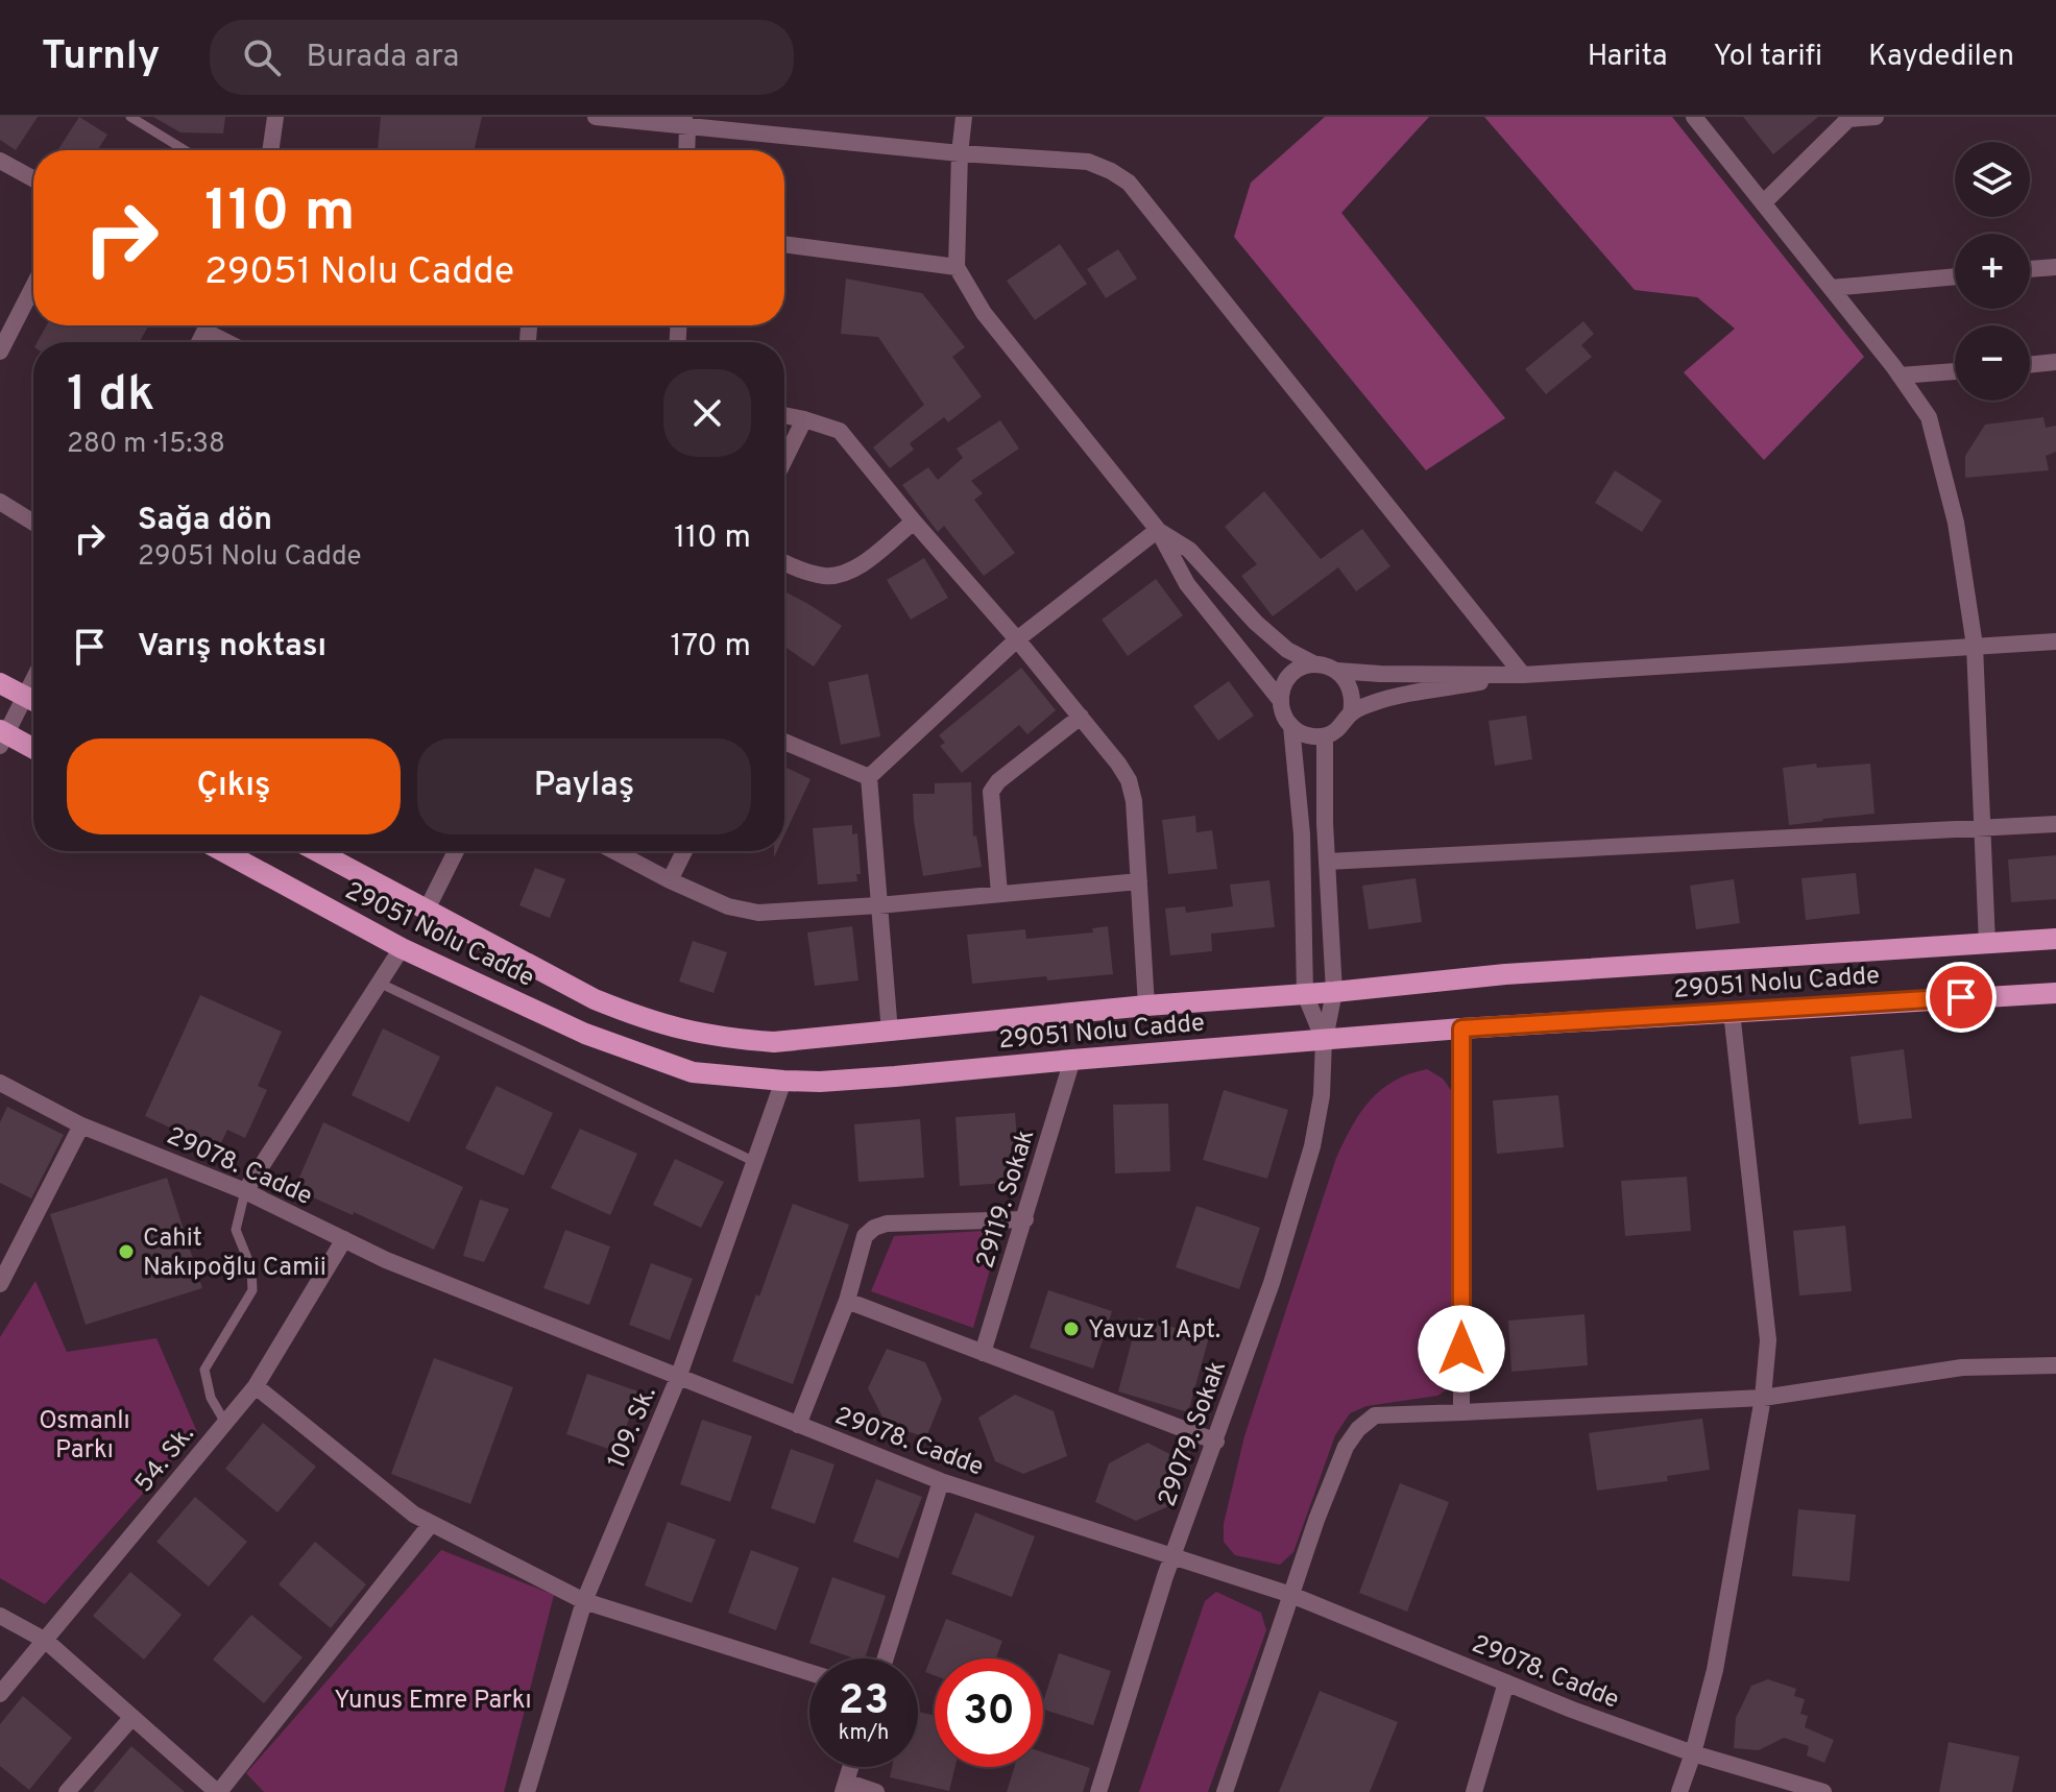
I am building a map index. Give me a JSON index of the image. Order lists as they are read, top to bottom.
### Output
{
  "streets": {
    "main road": ["29051 Nolu Cadde"],
    "street": [
      "29078. Cadde",
      "29119. Sokak",
      "109. Sk.",
      "29079. Sokak",
      "54. Sk."
    ]
  },
  "crossings": [
    ["29051 Nolu Cadde", "29119. Sokak"],
    ["29051 Nolu Cadde", "109. Sk."],
    ["29051 Nolu Cadde", "29079. Sokak"],
    ["29078. Cadde", "109. Sk."],
    ["29078. Cadde", "29079. Sokak"],
    ["29078. Cadde", "54. Sk."]
  ],
  "parks": ["Osmanlı Parkı", "Yunus Emre Parkı"],
  "places": ["Cahit Nakıpoğlu Camii", "Yavuz 1 Apt."],
  "page": {
    "header": "Turnly",
    "search": "Burada ara",
    "nav": ["Harita", "Yol tarifi", "Kaydedilen"],
    "map_buttons": ["+", "−"],
    "turn": ["110 m", "29051 Nolu Cadde"],
    "heading": ["1 dk", "280 m · 15:38"],
    "list": [
      {
        "name": "Sağa dön",
        "note": "29051 Nolu Cadde",
        "value": "110 m"
      },
      {
        "name": "Varış noktası",
        "value": "170 m"
      }
    ],
    "buttons": ["Çıkış", "Paylaş"],
    "speed": "23 km/h",
    "limit": "30"
  }
}
